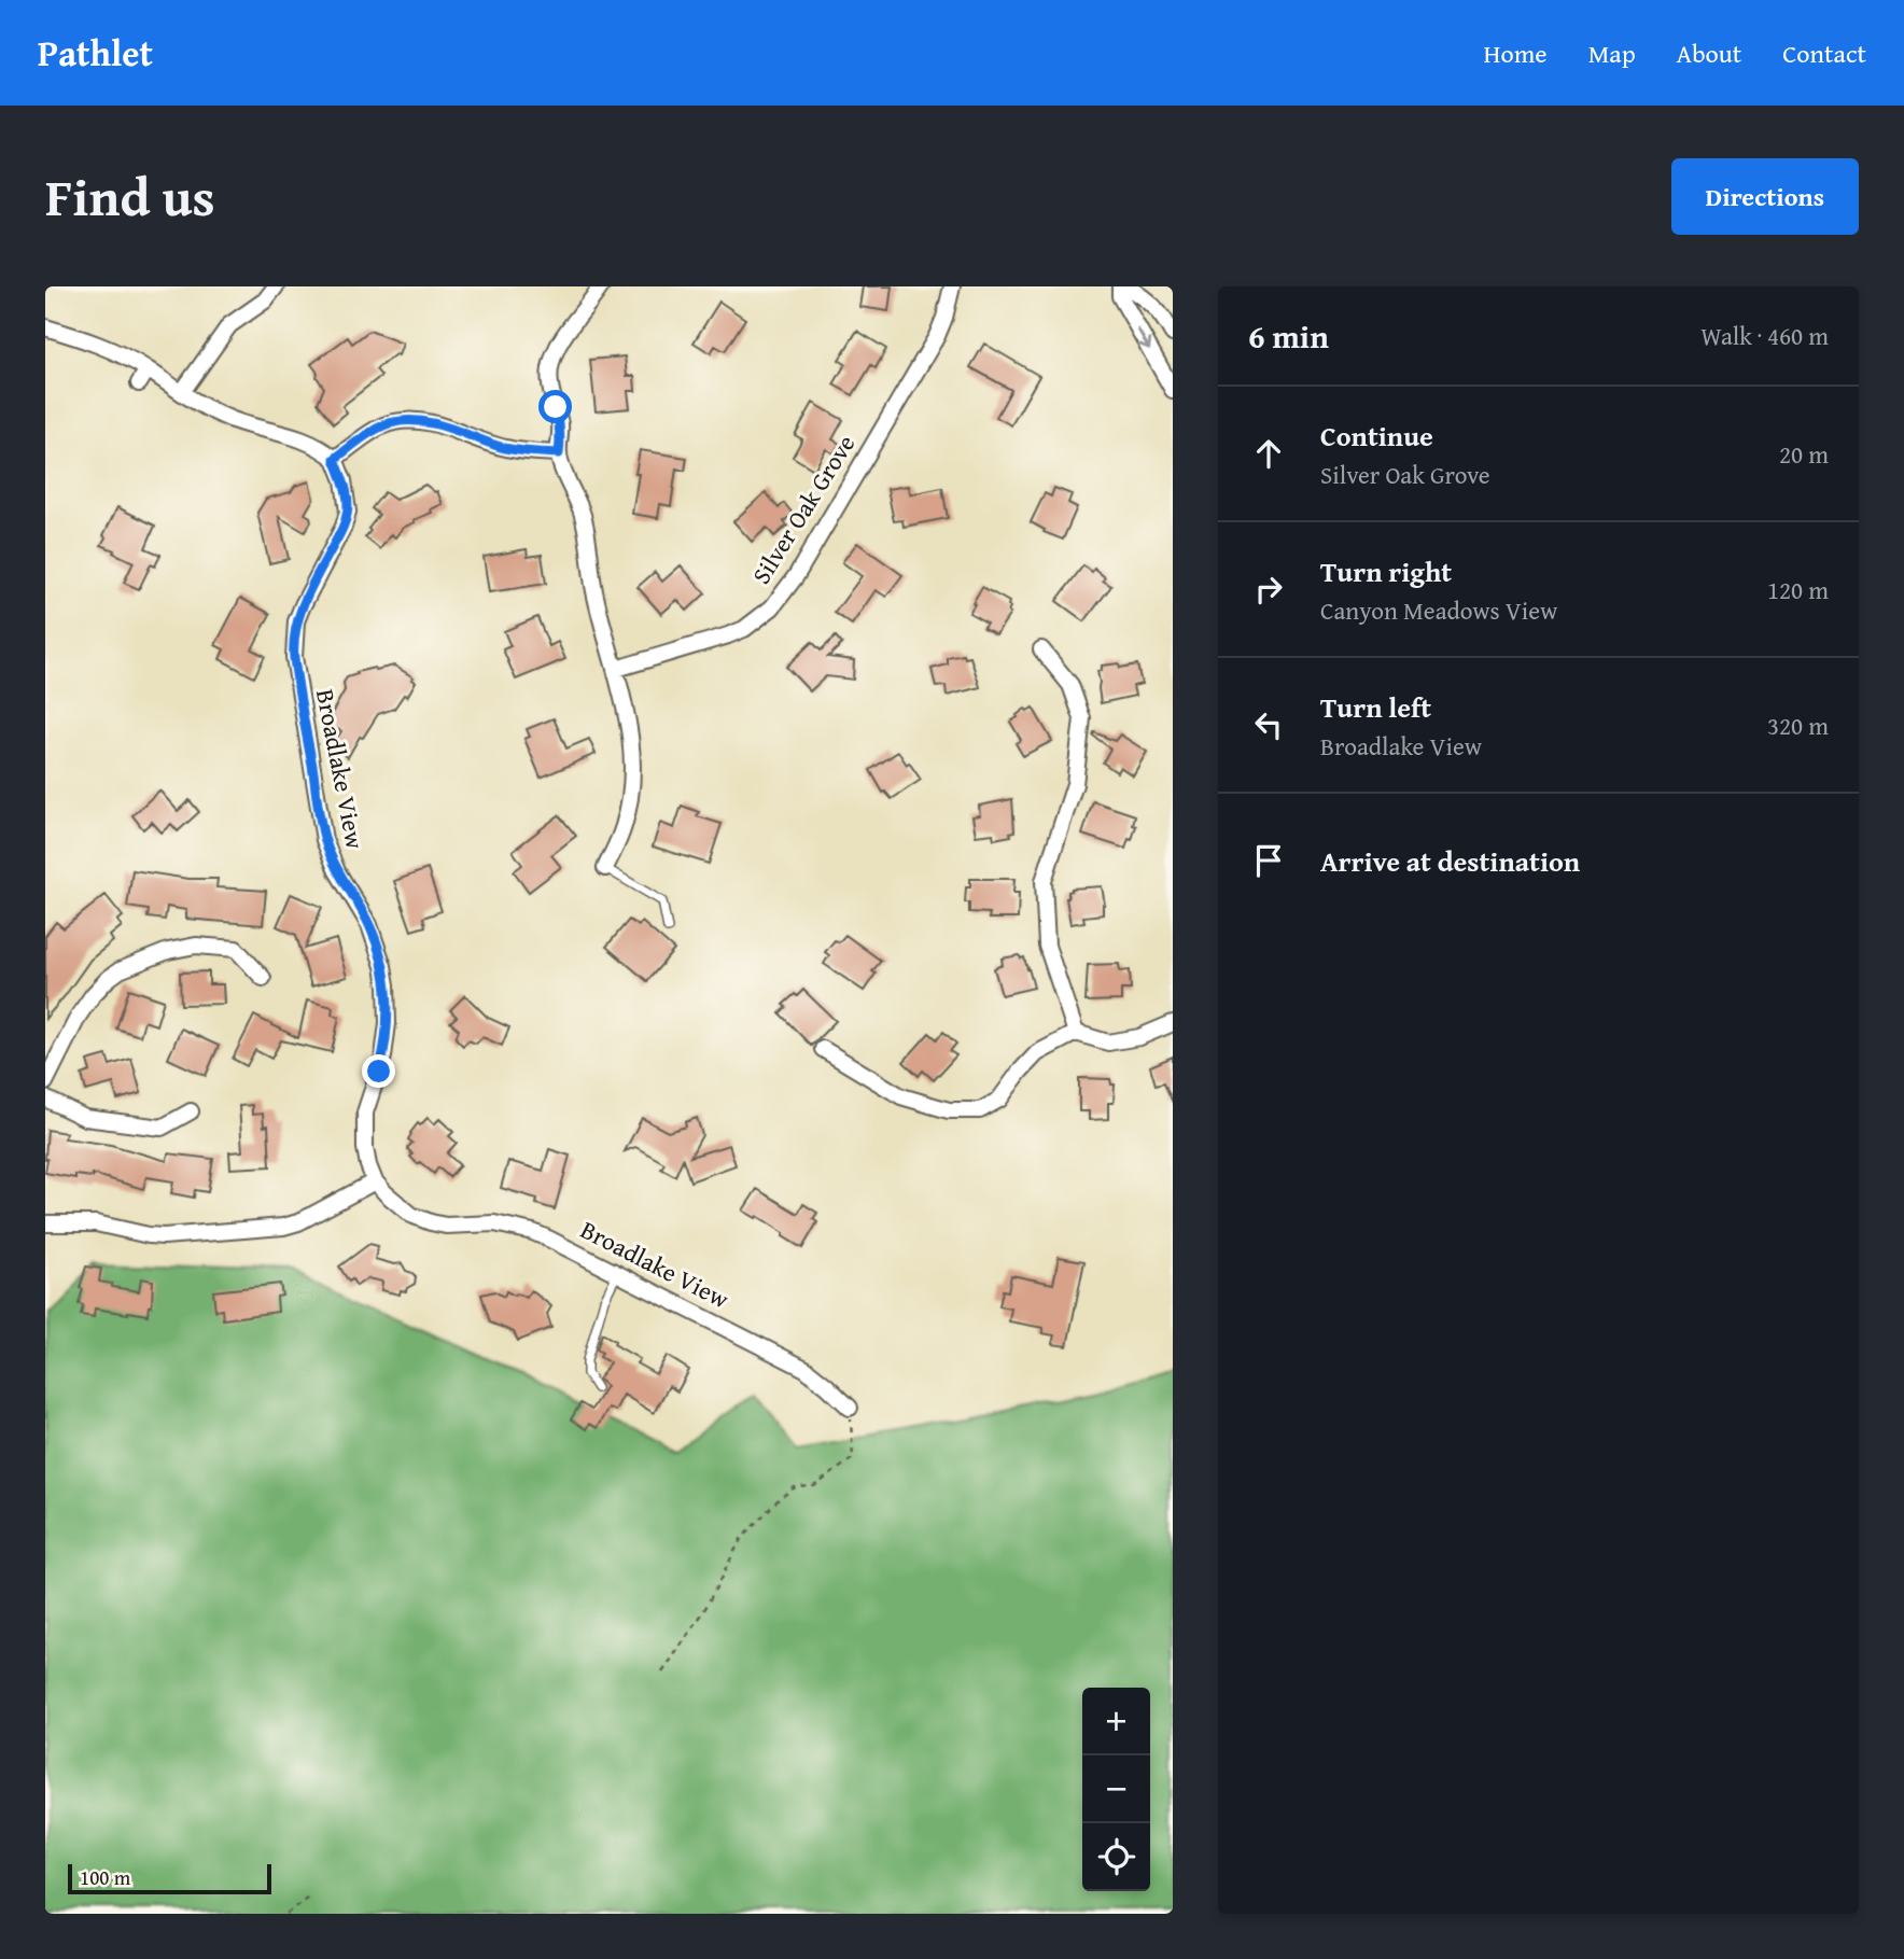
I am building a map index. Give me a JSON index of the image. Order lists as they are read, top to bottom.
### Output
{
  "streets": {
    "street": ["Silver Oak Grove", "Broadlake View"]
  },
  "scale_bar": "100 m",
  "page": {
    "header": "Pathlet",
    "nav": [
      "Home",
      "Map",
      "About",
      "Contact"
    ],
    "title": "Find us",
    "buttons": "Directions",
    "heading": ["6 min", "Walk · 460 m"],
    "list": [
      ["Continue", "Silver Oak Grove", "20 m"],
      ["Turn right", "Canyon Meadows View", "120 m"],
      ["Turn left", "Broadlake View", "320 m"],
      "Arrive at destination"
    ],
    "map_buttons": ["+", "−"],
    "scale": "100 m"
  }
}
